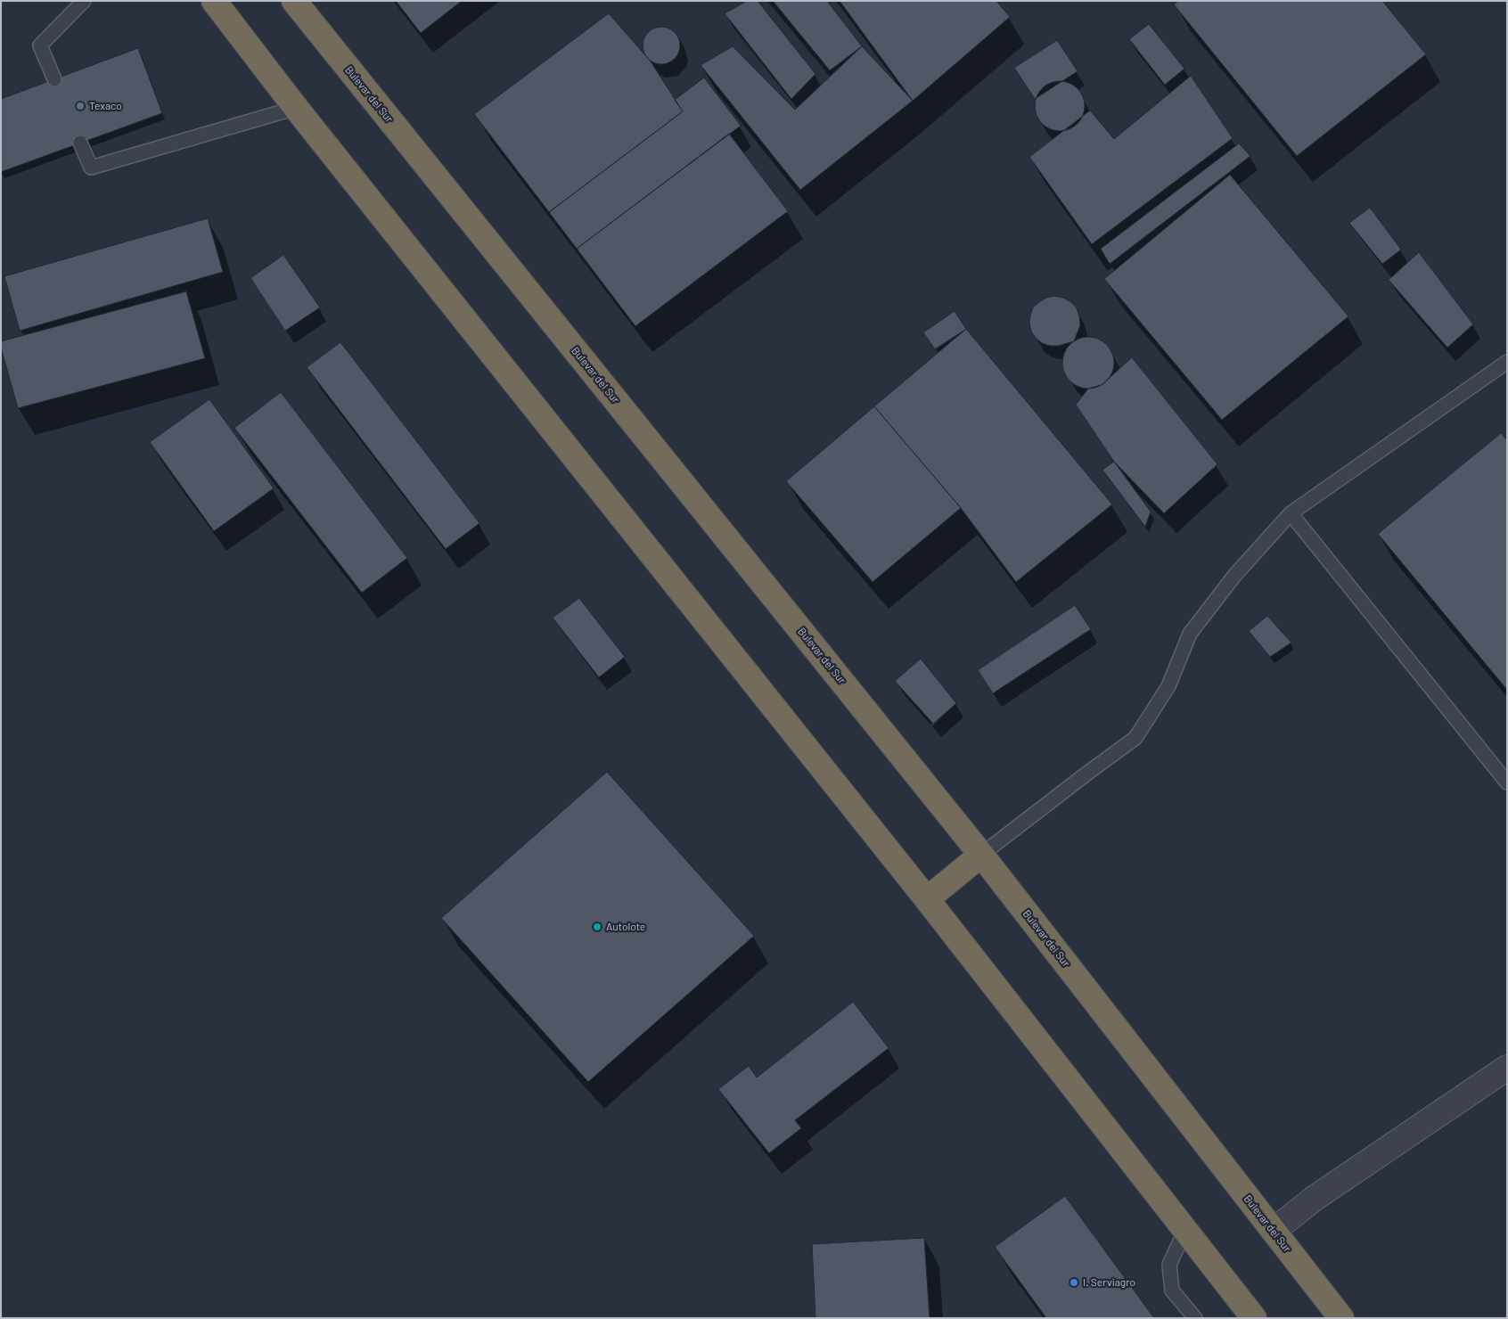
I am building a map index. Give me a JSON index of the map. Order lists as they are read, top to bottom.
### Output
{
  "streets": {
    "highway": ["Bulevar del Sur"]
  },
  "places": ["Texaco", "Autolote", "I. Serviagro"]
}
